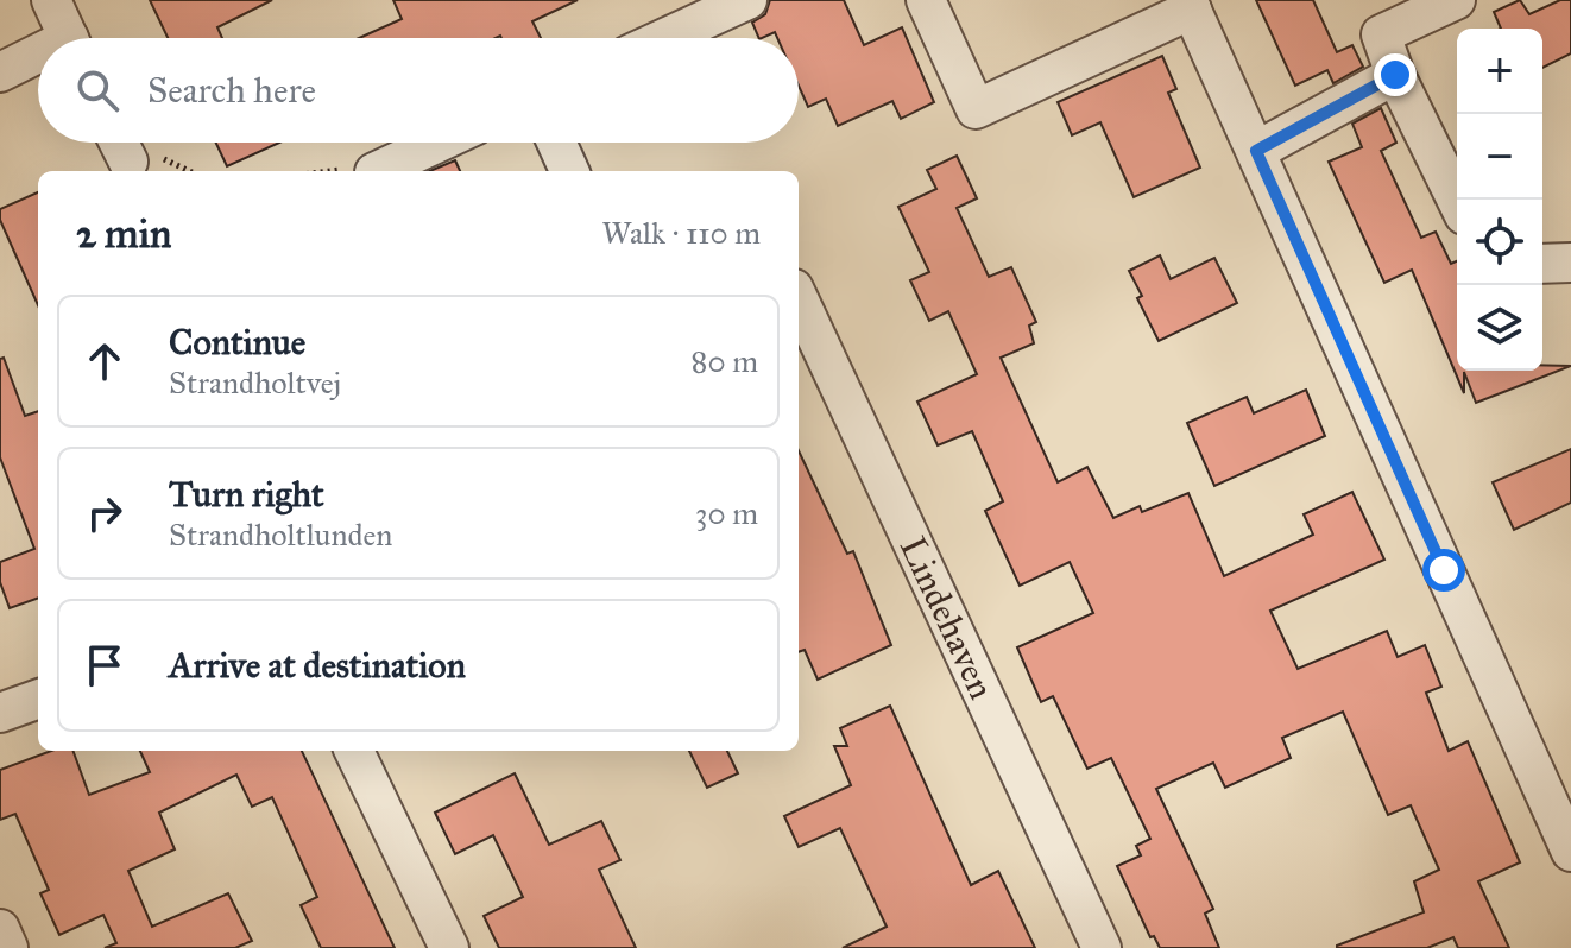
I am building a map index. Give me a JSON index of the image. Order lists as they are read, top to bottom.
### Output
{
  "streets": {
    "street": ["Lindehaven"]
  },
  "page": {
    "map_buttons": ["+", "−"],
    "search": "Search here",
    "heading": ["2 min", "Walk · 110 m"],
    "list": [
      ["Continue", "Strandholtvej", "80 m"],
      ["Turn right", "Strandholtlunden", "30 m"],
      "Arrive at destination"
    ]
  }
}
